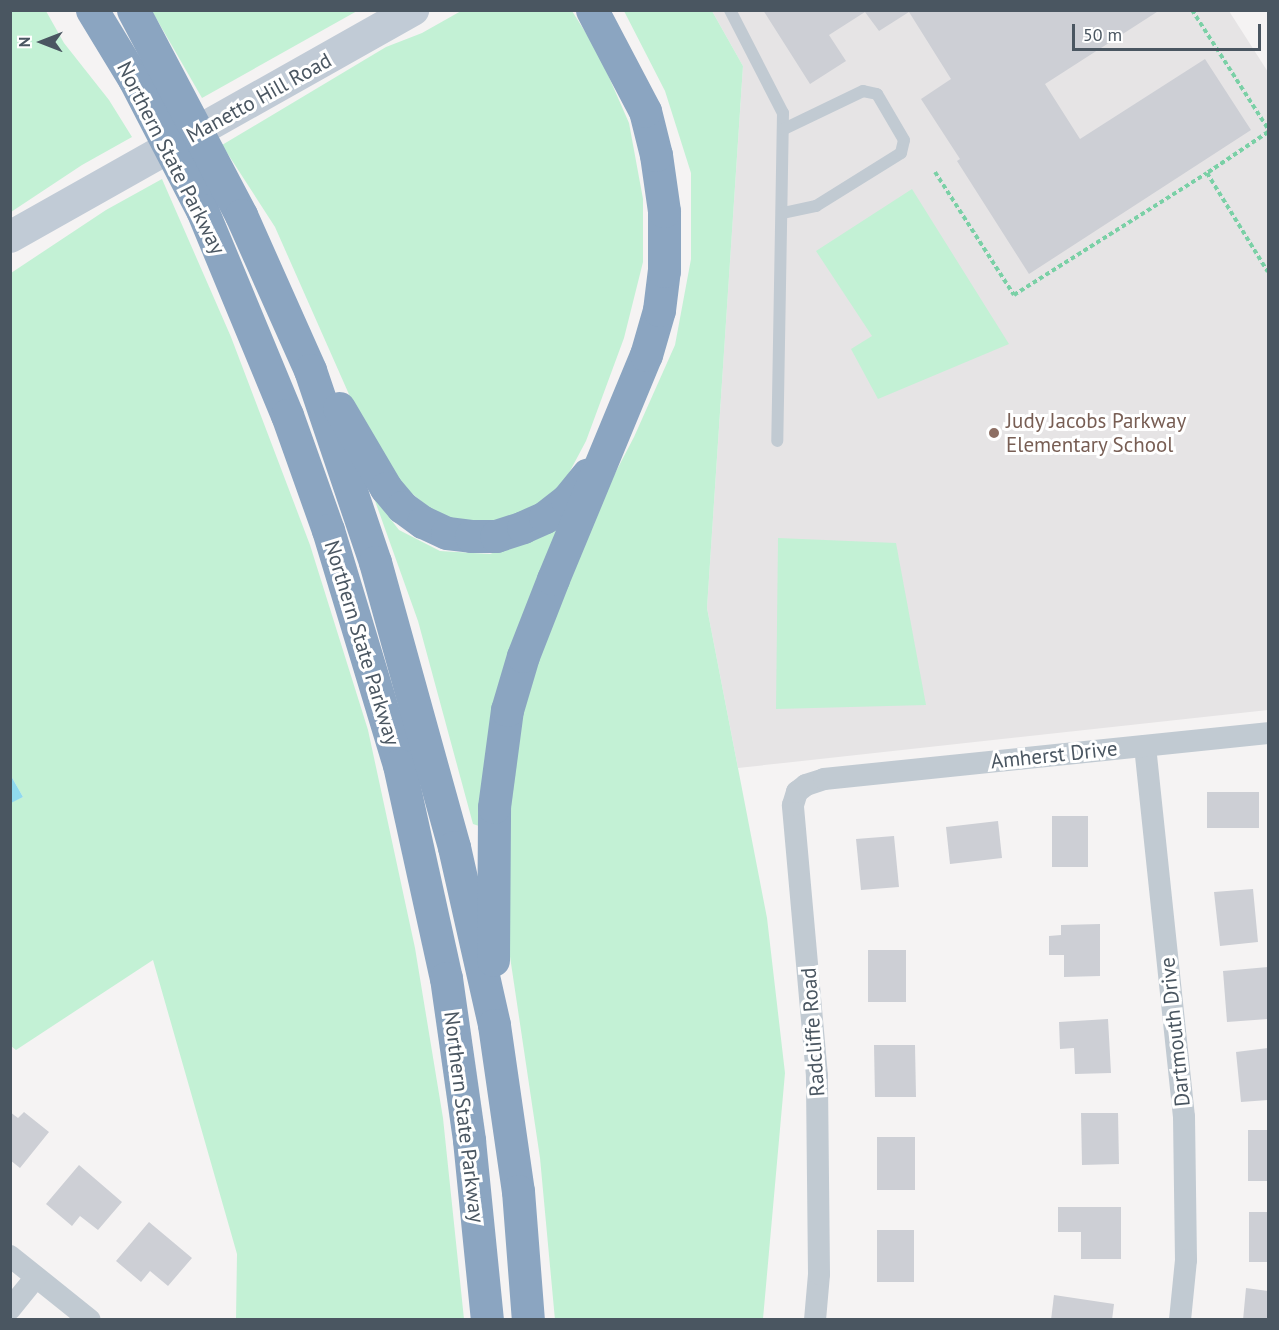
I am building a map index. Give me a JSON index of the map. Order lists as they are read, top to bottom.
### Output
{
  "streets": {
    "highway": ["Northern State Parkway"],
    "main road": ["Manetto Hill Road"],
    "street": ["Amherst Drive", "Radcliffe Road", "Dartmouth Drive"]
  },
  "crossings": [
    ["Amherst Drive", "Radcliffe Road"],
    ["Amherst Drive", "Dartmouth Drive"]
  ],
  "places": ["Judy Jacobs Parkway Elementary School"],
  "scale_bar": "50 m",
  "north": "left"
}
